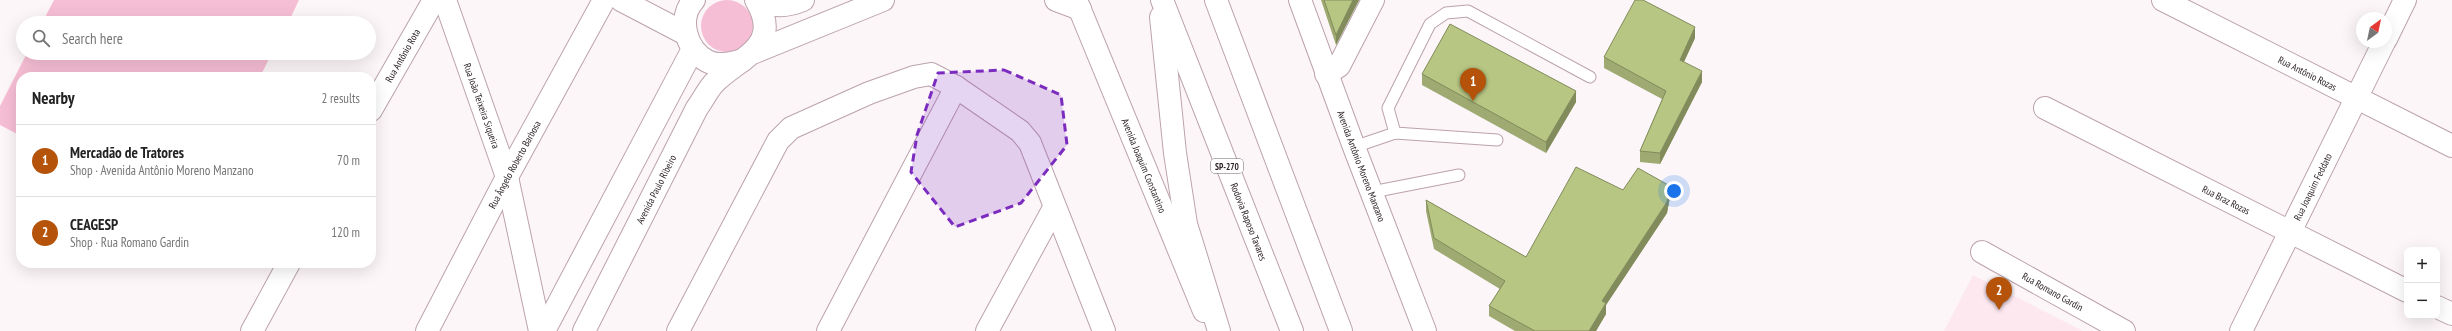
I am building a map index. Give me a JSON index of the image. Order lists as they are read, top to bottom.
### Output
{
  "streets": {
    "main road": [
      "Rua Antônio Rota",
      "Rua Antônio Rozas",
      "Rua João Teixeira Siqueira",
      "Rua Ângelo Roberto Barbosa",
      "Avenida Joaquim Constantino",
      "SP-270",
      "Avenida Antônio Moreno Manzano",
      "Rua Joaquim Feddato",
      "Avenida Paulo Ribeiro",
      "Rua Braz Rozas",
      "Rodovia Raposo Tavares",
      "Rua Romano Gardin"
    ]
  },
  "crossings": [
    ["Rua Antônio Rozas", "Rua Joaquim Feddato"],
    ["Rua João Teixeira Siqueira", "Rua Ângelo Roberto Barbosa"],
    ["Rua Joaquim Feddato", "Rua Braz Rozas"]
  ],
  "north": "top right",
  "page": {
    "search": "Search here",
    "pins": ["1", "2"],
    "heading": ["Nearby", "2 results"],
    "list": [
      {
        "mark": "1",
        "name": "Mercadão de Tratores",
        "note": "Shop · Avenida Antônio Moreno Manzano",
        "value": "70 m"
      },
      {
        "mark": "2",
        "name": "CEAGESP",
        "note": "Shop · Rua Romano Gardin",
        "value": "120 m"
      }
    ],
    "map_buttons": ["+", "−"]
  }
}
